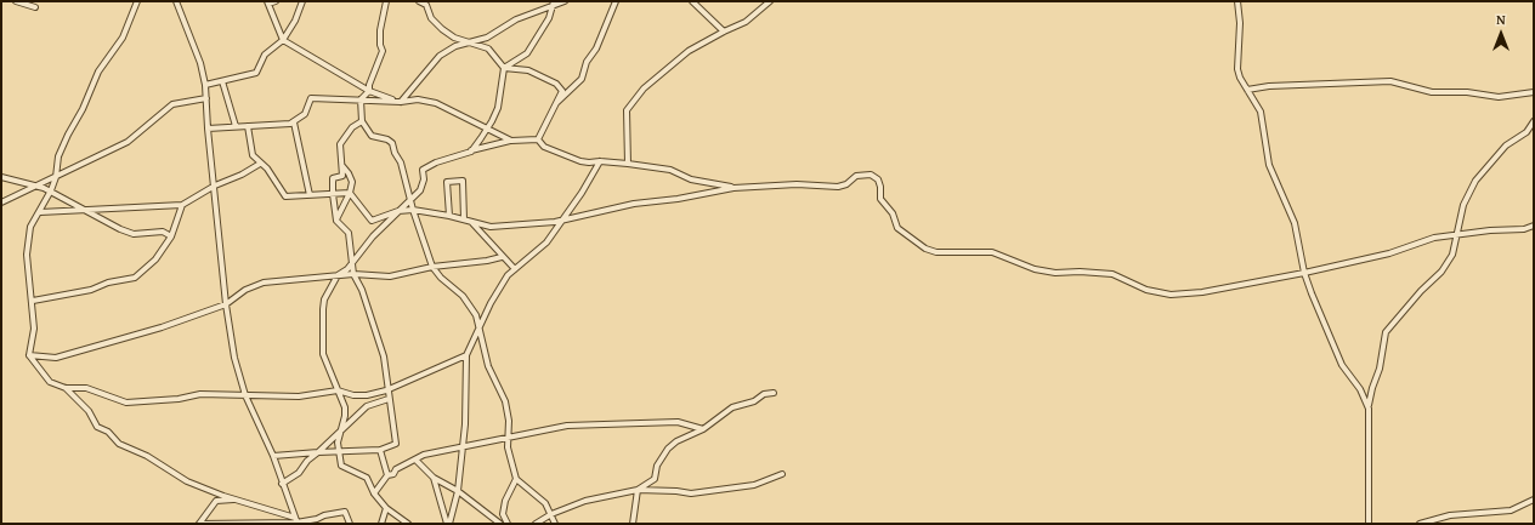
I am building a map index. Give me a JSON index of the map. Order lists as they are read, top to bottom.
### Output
{
  "north": "top"
}
